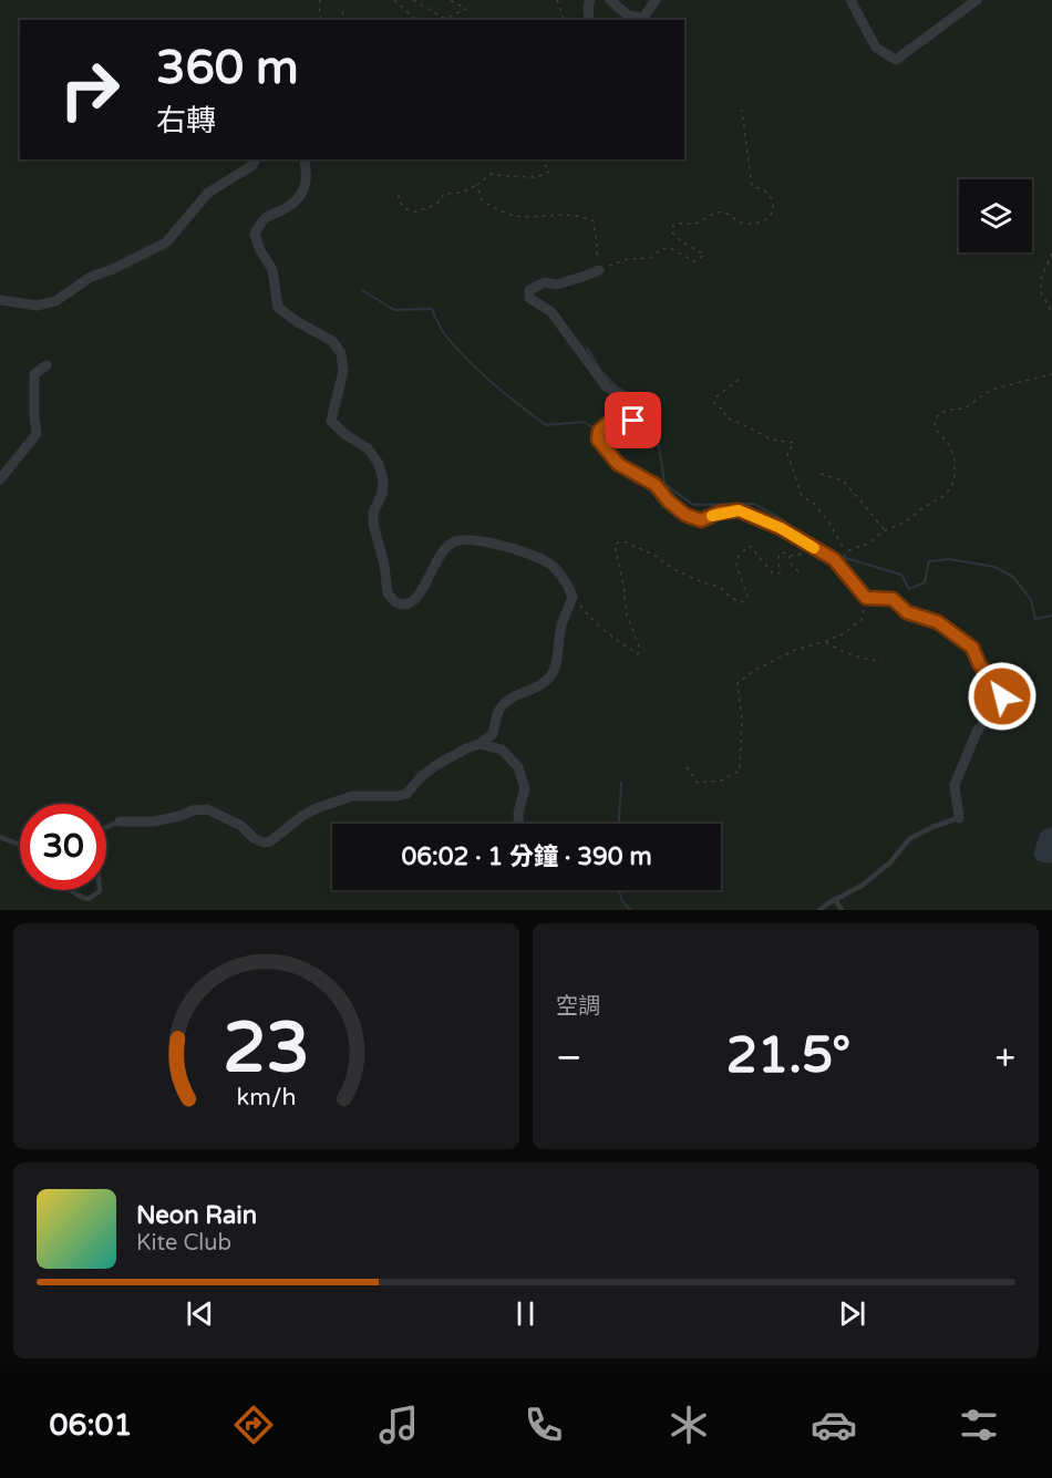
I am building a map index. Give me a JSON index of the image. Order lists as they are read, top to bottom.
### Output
{
  "page": {
    "turn": ["360 m", "右轉"],
    "limit": "30",
    "trip": "06:02 · 1 分鐘 · 390 m",
    "tile": "空調",
    "heat": ["−", "21.5°", "+"],
    "song": ["Neon Rain", "Kite Club"],
    "tabs": "06:01",
    "gauge": ["23", "km/h"]
  }
}
